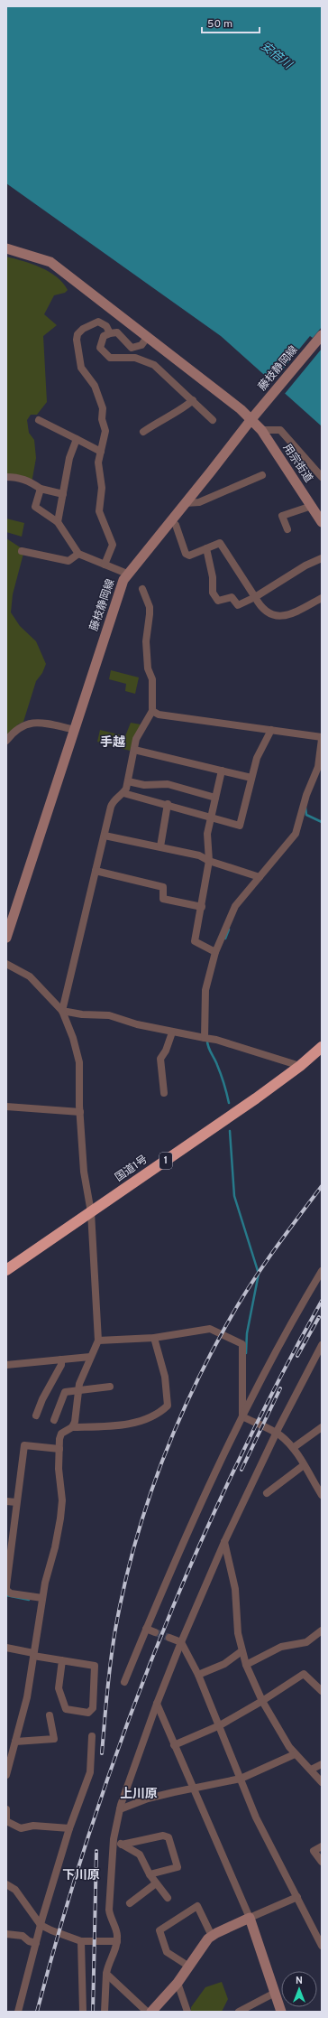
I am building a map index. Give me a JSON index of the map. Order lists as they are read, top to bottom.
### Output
{
  "streets": {
    "highway": ["1", "国道1号"],
    "main road": ["藤枝静岡線", "用宗街道"]
  },
  "crossings": [
    ["藤枝静岡線", "用宗街道"]
  ],
  "districts": ["手越", "上川原", "下川原"],
  "water": ["安倍川"],
  "scale_bar": "50 m",
  "north": "top"
}
